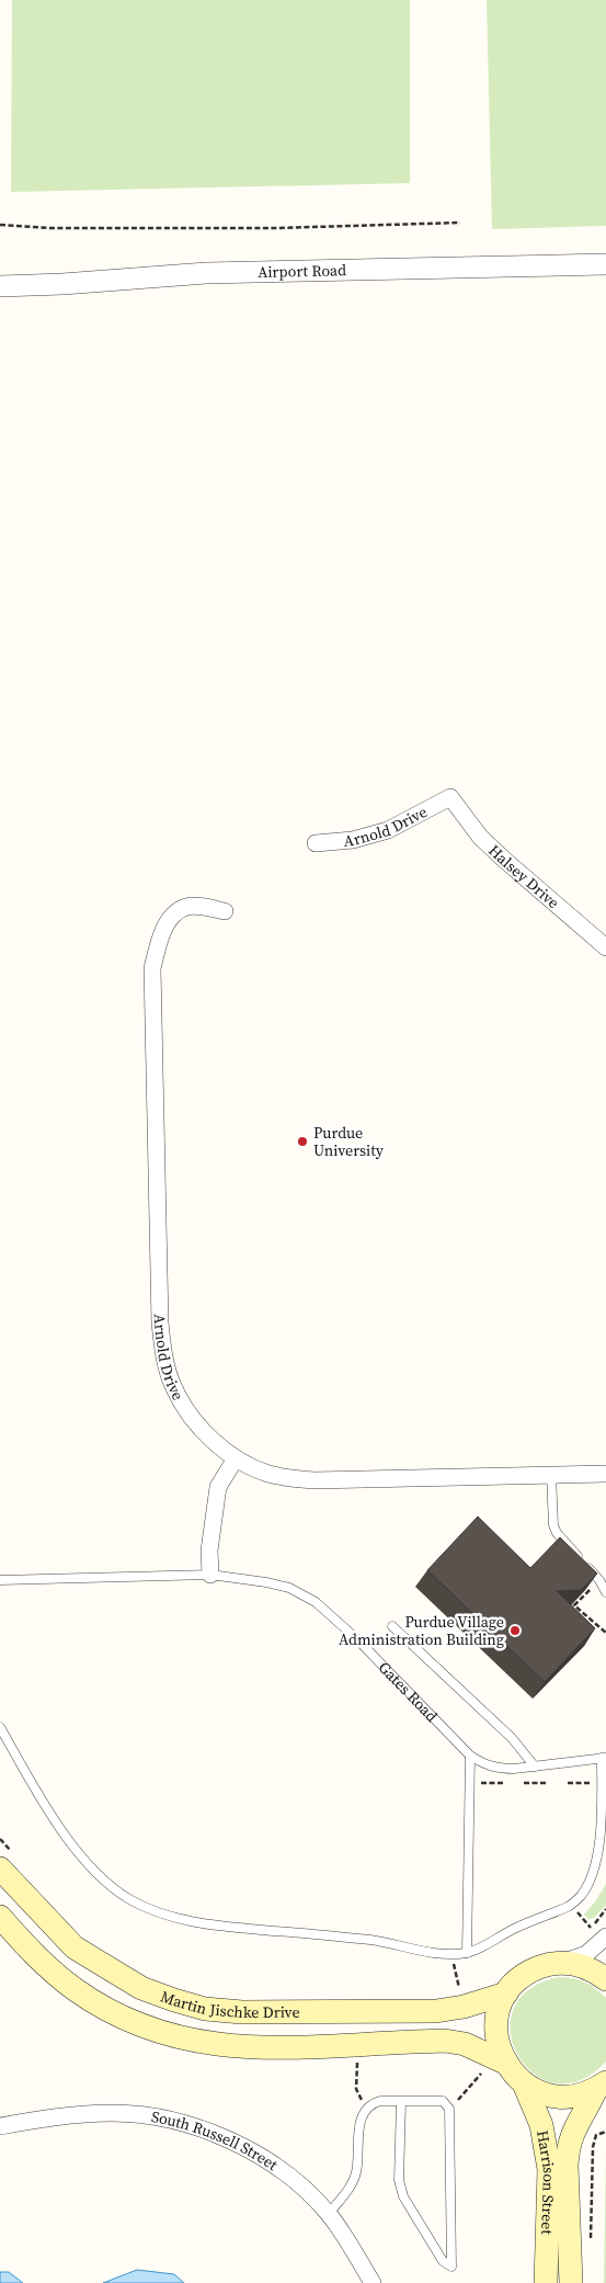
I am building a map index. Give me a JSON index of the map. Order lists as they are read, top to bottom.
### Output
{
  "streets": {
    "main road": ["Martin Jischke Drive", "Harrison Street"],
    "street": [
      "Airport Road",
      "Arnold Drive",
      "Halsey Drive",
      "South Russell Street"
    ],
    "lane": ["Gates Road"]
  },
  "crossings": [
    ["Arnold Drive", "Halsey Drive"]
  ],
  "places": ["Purdue University", "Purdue Village Administration Building"]
}
